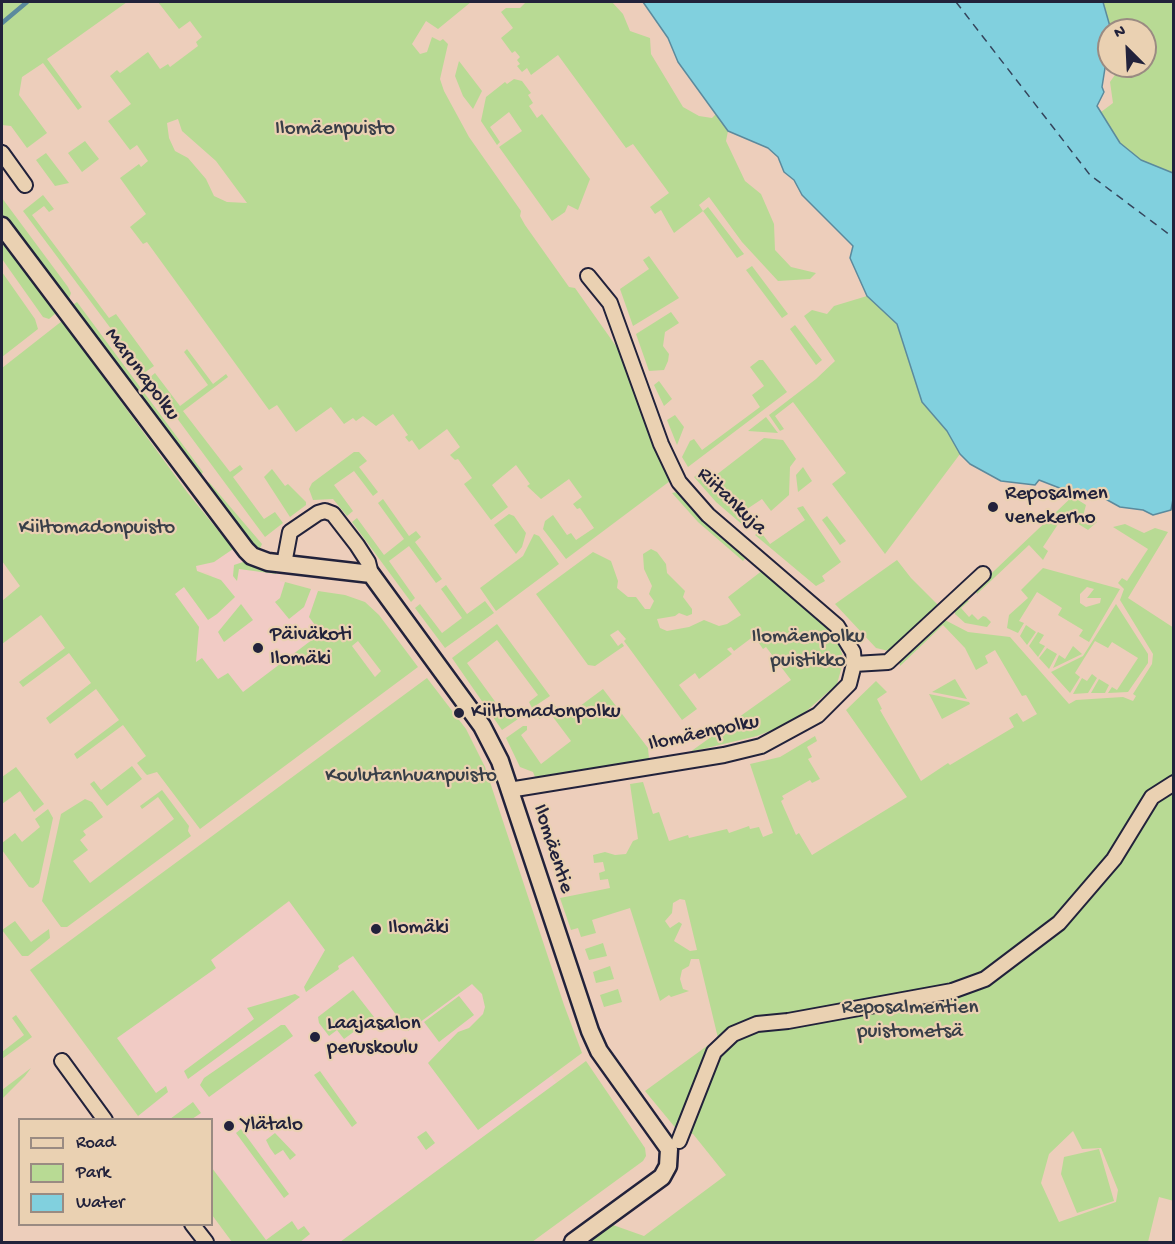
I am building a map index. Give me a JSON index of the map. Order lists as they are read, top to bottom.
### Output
{
  "streets": {
    "street": [
      "Marunapolku",
      "Riitankuja",
      "Ilomäenpolku",
      "Ilomäentie"
    ]
  },
  "crossings": [
    ["Marunapolku", "Ilomäentie"],
    ["Riitankuja", "Ilomäenpolku"],
    ["Ilomäenpolku", "Ilomäentie"]
  ],
  "parks": [
    "Ilomäenpuisto",
    "Kiiltomadonpuisto",
    "Ilomäenpolku puistikko",
    "Koulutanhuanpuisto",
    "Reposalmentien puistometsä"
  ],
  "places": [
    "Reposalmen venekerho",
    "Päiväkoti Ilomäki",
    "Kiiltomadonpolku",
    "Ilomäki",
    "Laajasalon peruskoulu",
    "Ylätalo"
  ],
  "legend": ["Road", "Park", "Water"],
  "north": "top left"
}
